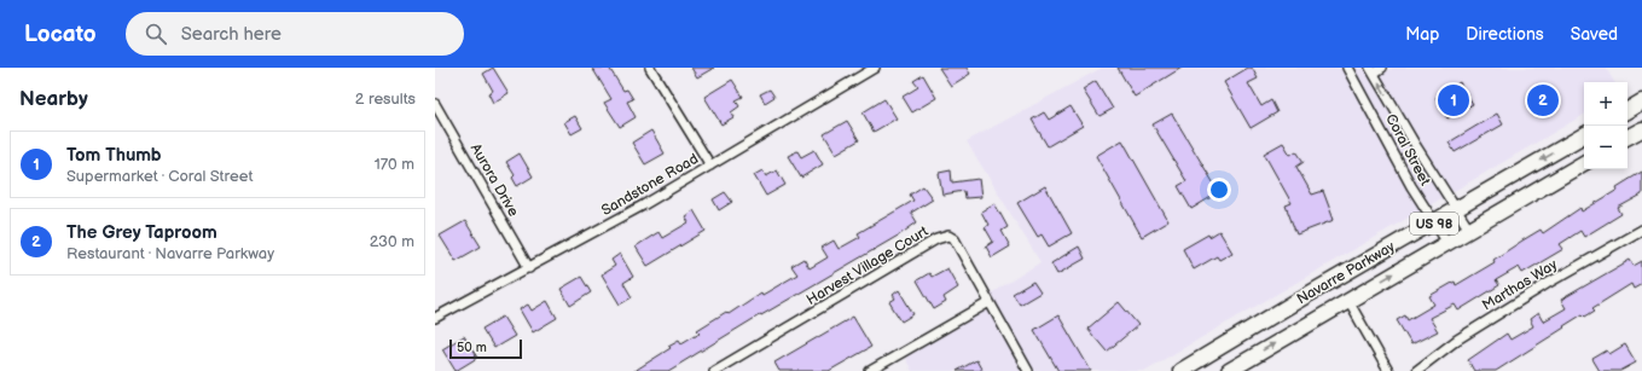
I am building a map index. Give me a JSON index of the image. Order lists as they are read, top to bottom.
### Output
{
  "streets": {
    "highway": ["US 98", "Navarre Parkway"],
    "street": [
      "Coral Street",
      "Aurora Drive",
      "Sandstone Road",
      "Harvest Village Court",
      "Marthas Way"
    ]
  },
  "crossings": [
    ["Coral Street", "Navarre Parkway"],
    ["Aurora Drive", "Sandstone Road"]
  ],
  "scale_bar": "50 m",
  "page": {
    "header": "Locato",
    "search": "Search here",
    "nav": ["Map", "Directions", "Saved"],
    "heading": ["Nearby", "2 results"],
    "map_buttons": ["+", "−"],
    "pins": ["1", "2"],
    "list": [
      {
        "mark": "1",
        "name": "Tom Thumb",
        "note": "Supermarket · Coral Street",
        "value": "170 m"
      },
      {
        "mark": "2",
        "name": "The Grey Taproom",
        "note": "Restaurant · Navarre Parkway",
        "value": "230 m"
      }
    ],
    "scale": "50 m"
  }
}
